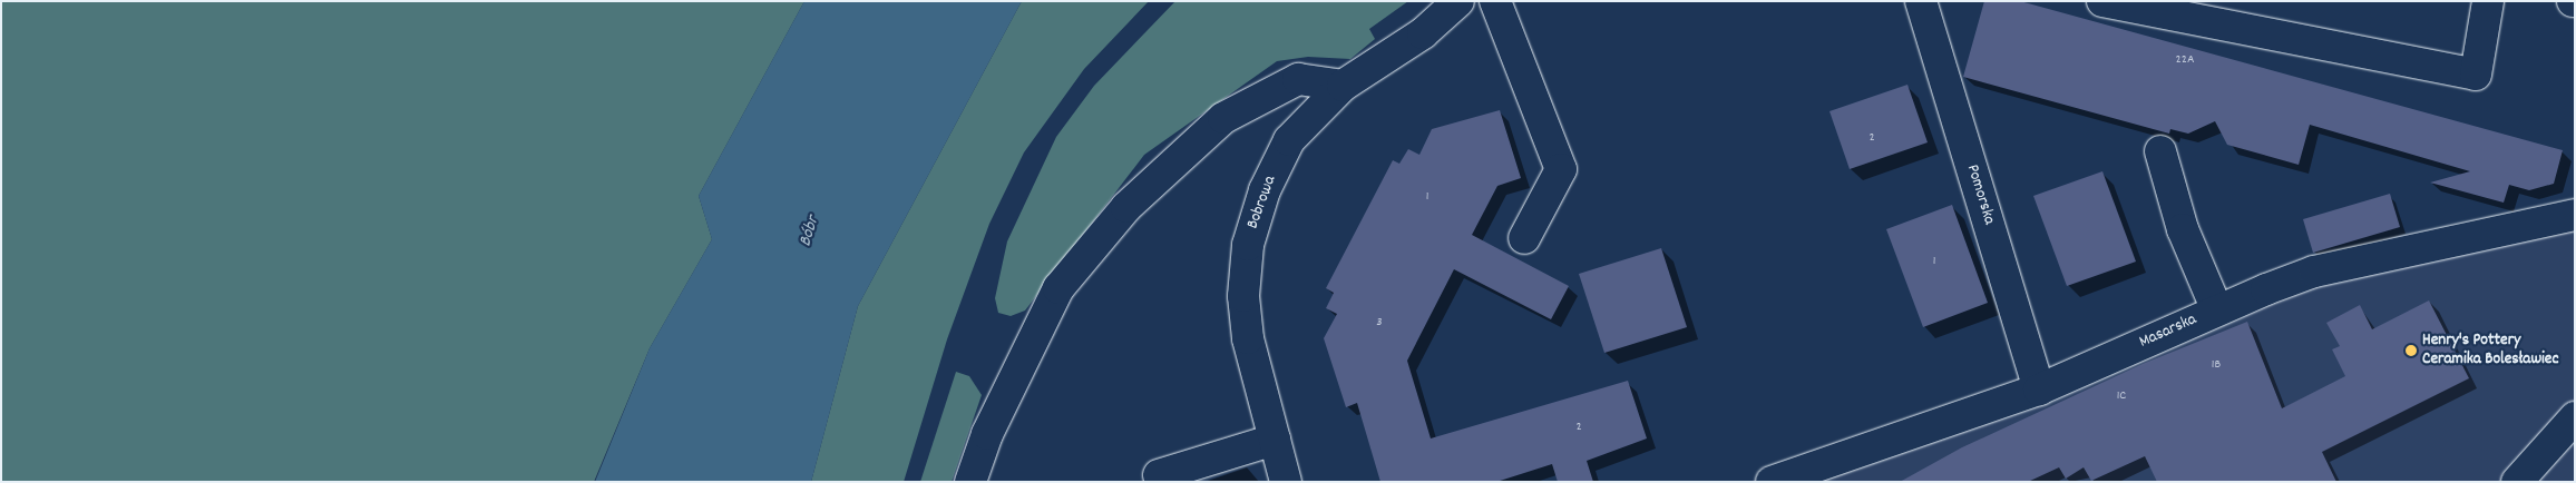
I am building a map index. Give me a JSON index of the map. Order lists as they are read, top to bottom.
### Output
{
  "streets": {
    "street": ["Pomorska", "Bobrowa", "Masarska"]
  },
  "crossings": [
    ["Pomorska", "Masarska"]
  ],
  "water": ["Bóbr"],
  "places": ["Henry's Pottery Ceramika Bolesławiec"],
  "house_numbers": [
    "22A",
    "2",
    "1",
    "1",
    "3",
    "1B",
    "1C",
    "2"
  ]
}
